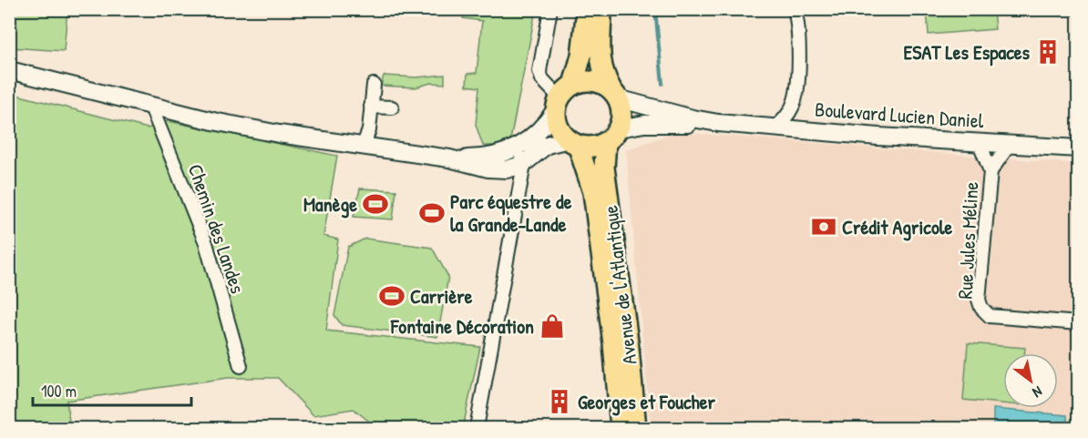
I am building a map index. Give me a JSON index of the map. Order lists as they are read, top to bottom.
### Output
{
  "streets": {
    "main road": ["Avenue de l'Atlantique"],
    "street": ["Boulevard Lucien Daniel", "Chemin des Landes", "Rue Jules Méline"]
  },
  "crossings": [
    ["Boulevard Lucien Daniel", "Rue Jules Méline"],
    ["Boulevard Lucien Daniel", "Avenue de l'Atlantique"]
  ],
  "places": {
    "building": ["ESAT Les Espaces", "Georges et Foucher"],
    "sports": ["Manège", "Parc équestre de la Grande-Lande", "Carrière"],
    "bank": ["Crédit Agricole"],
    "shop": ["Fontaine Décoration"]
  },
  "scale_bar": "100 m",
  "north": "bottom right"
}
